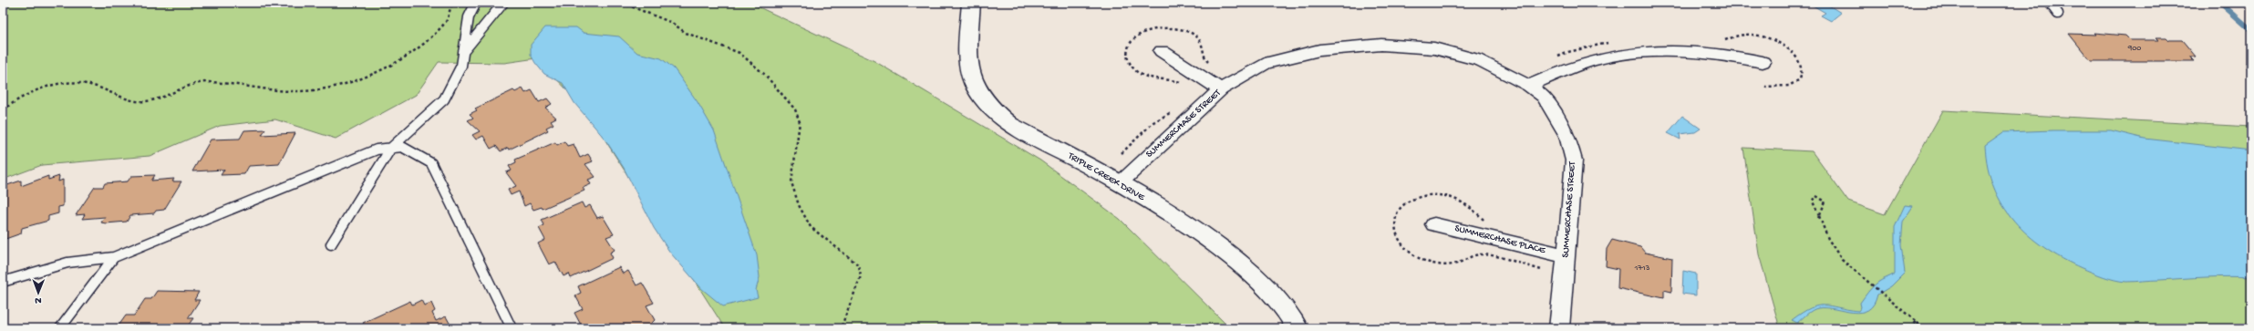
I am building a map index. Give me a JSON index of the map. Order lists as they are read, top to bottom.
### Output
{
  "streets": {
    "street": ["SUMMERCHASE STREET", "TRIPLE CREEK DRIVE", "SUMMERCHASE PLACE"]
  },
  "crossings": [
    ["SUMMERCHASE STREET", "TRIPLE CREEK DRIVE"],
    ["SUMMERCHASE STREET", "SUMMERCHASE PLACE"]
  ],
  "house_numbers": ["900", "1713"],
  "north": "bottom"
}
